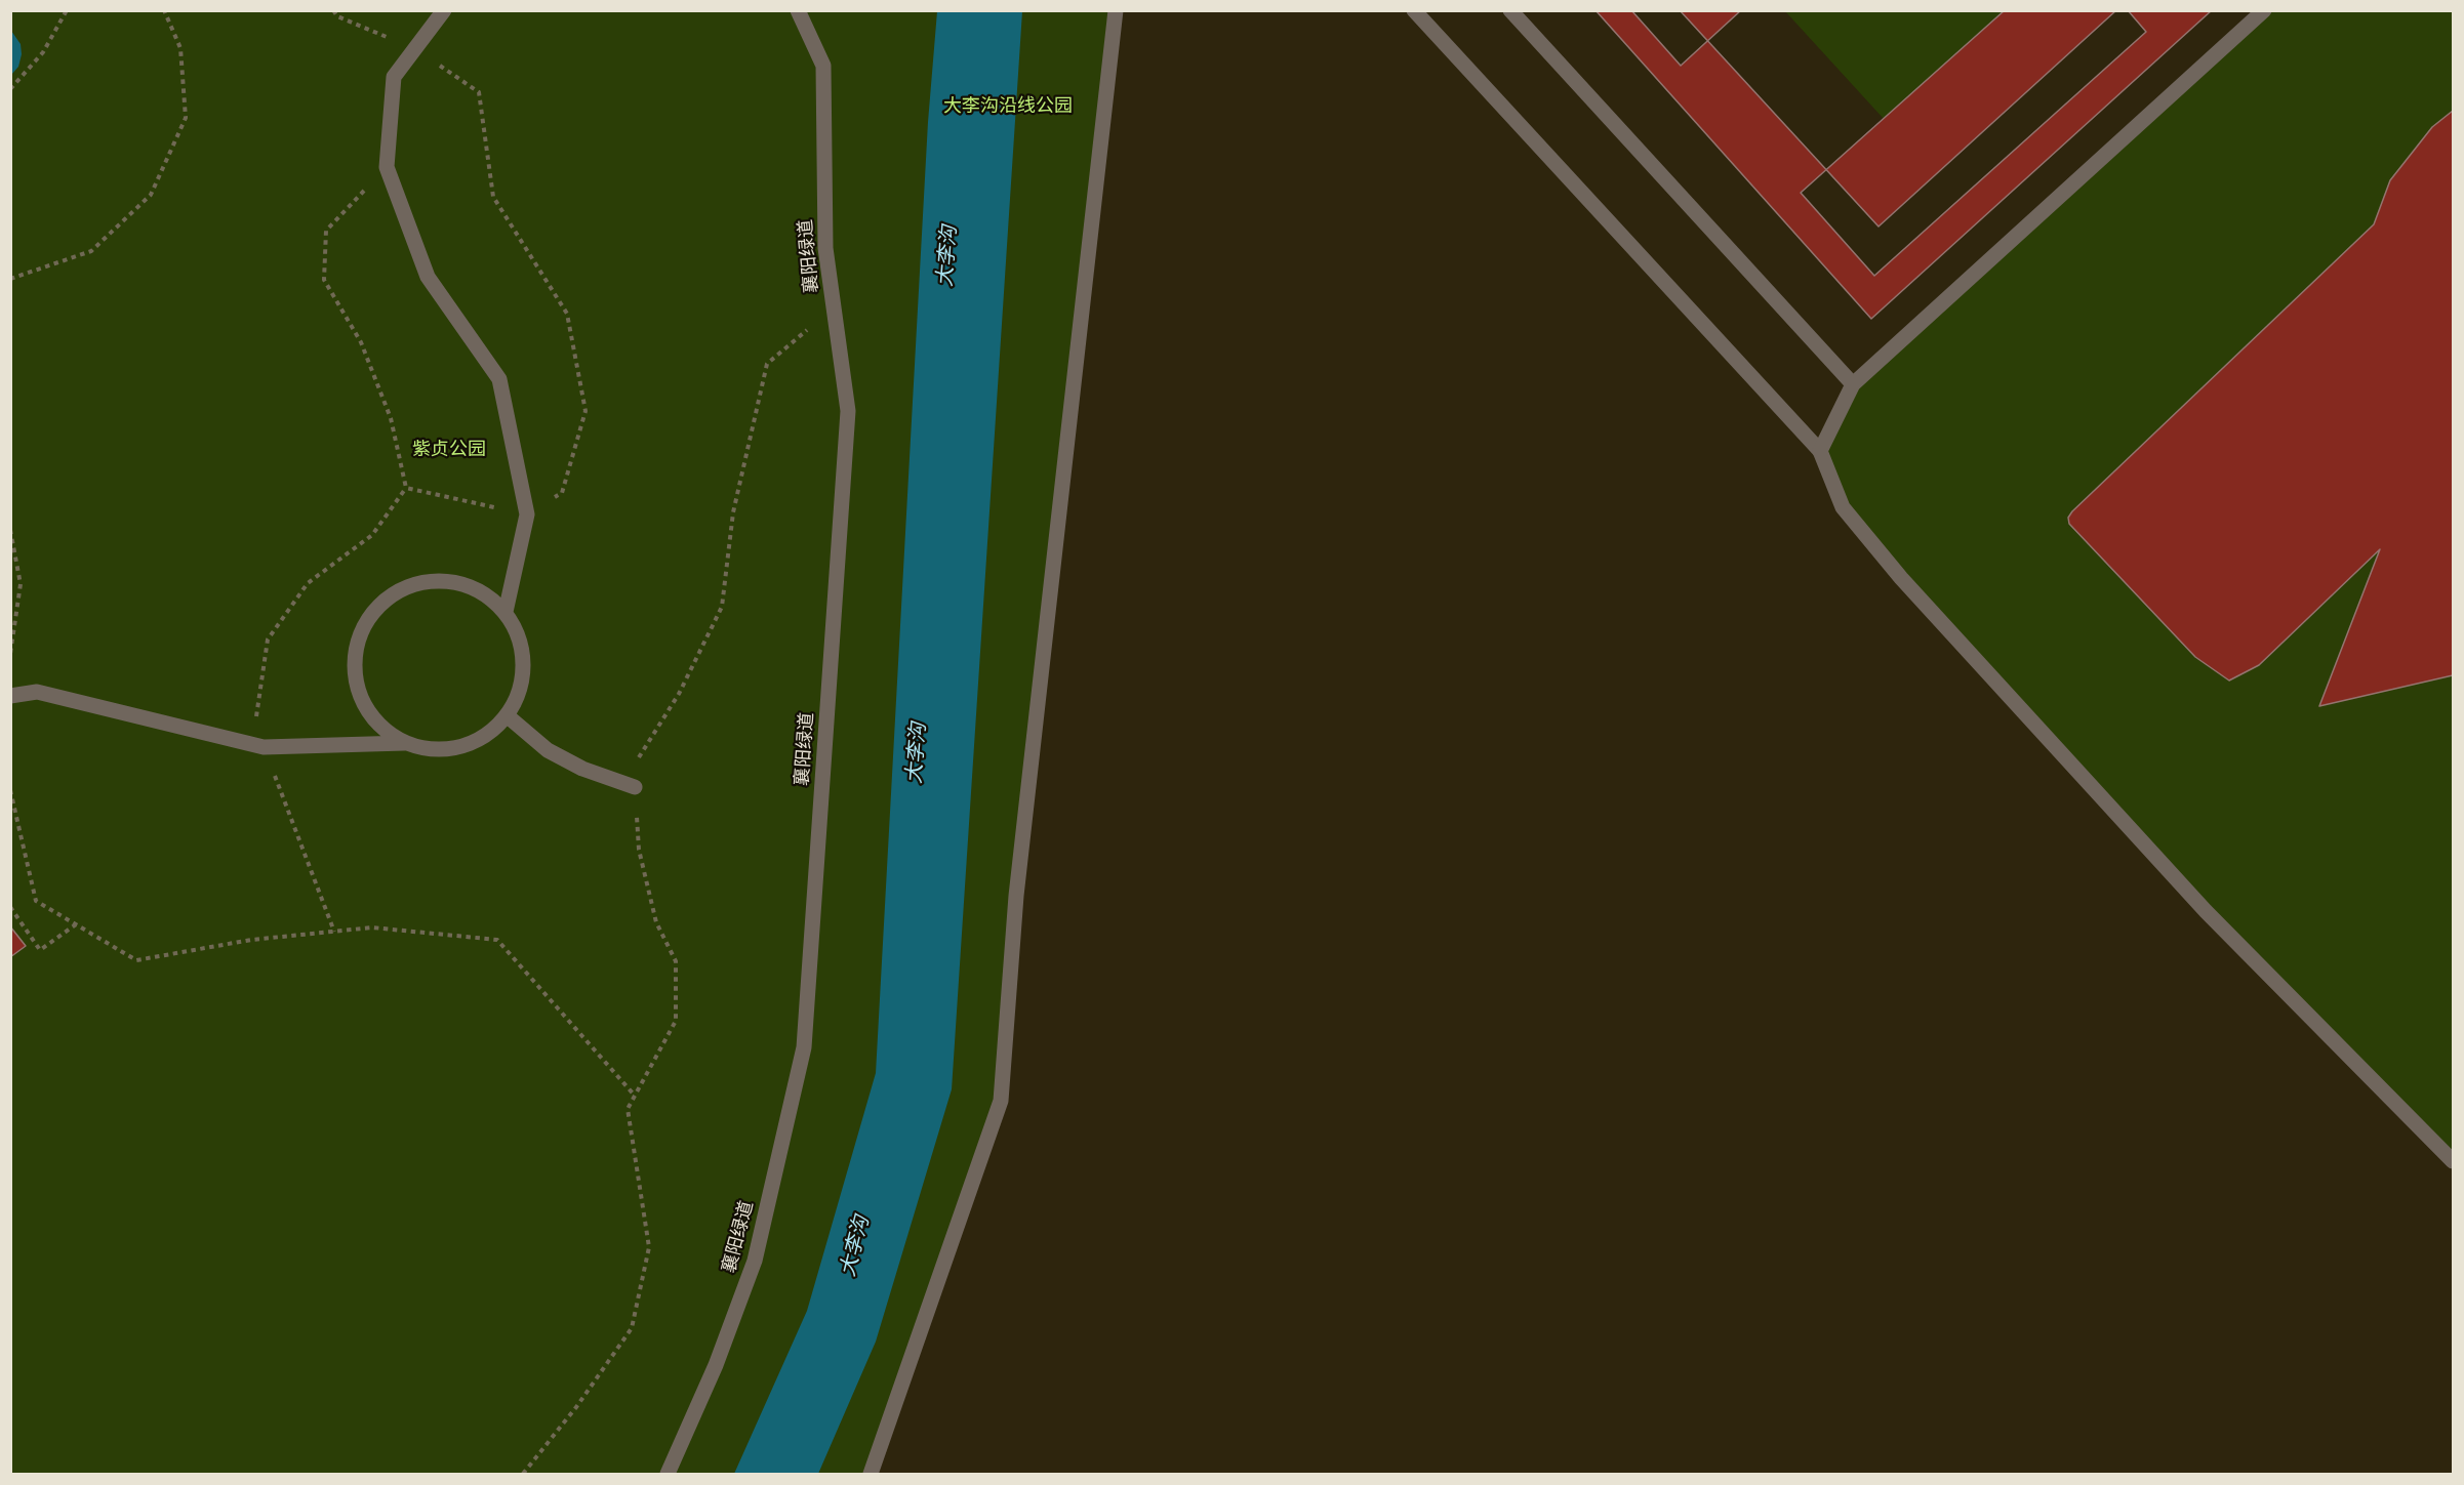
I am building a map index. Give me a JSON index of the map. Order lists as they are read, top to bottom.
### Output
{
  "streets": {
    "street": ["襄阳绿道"]
  },
  "water": ["大李沟"],
  "parks": ["大李沟沿线公园", "紫贞公园"]
}
